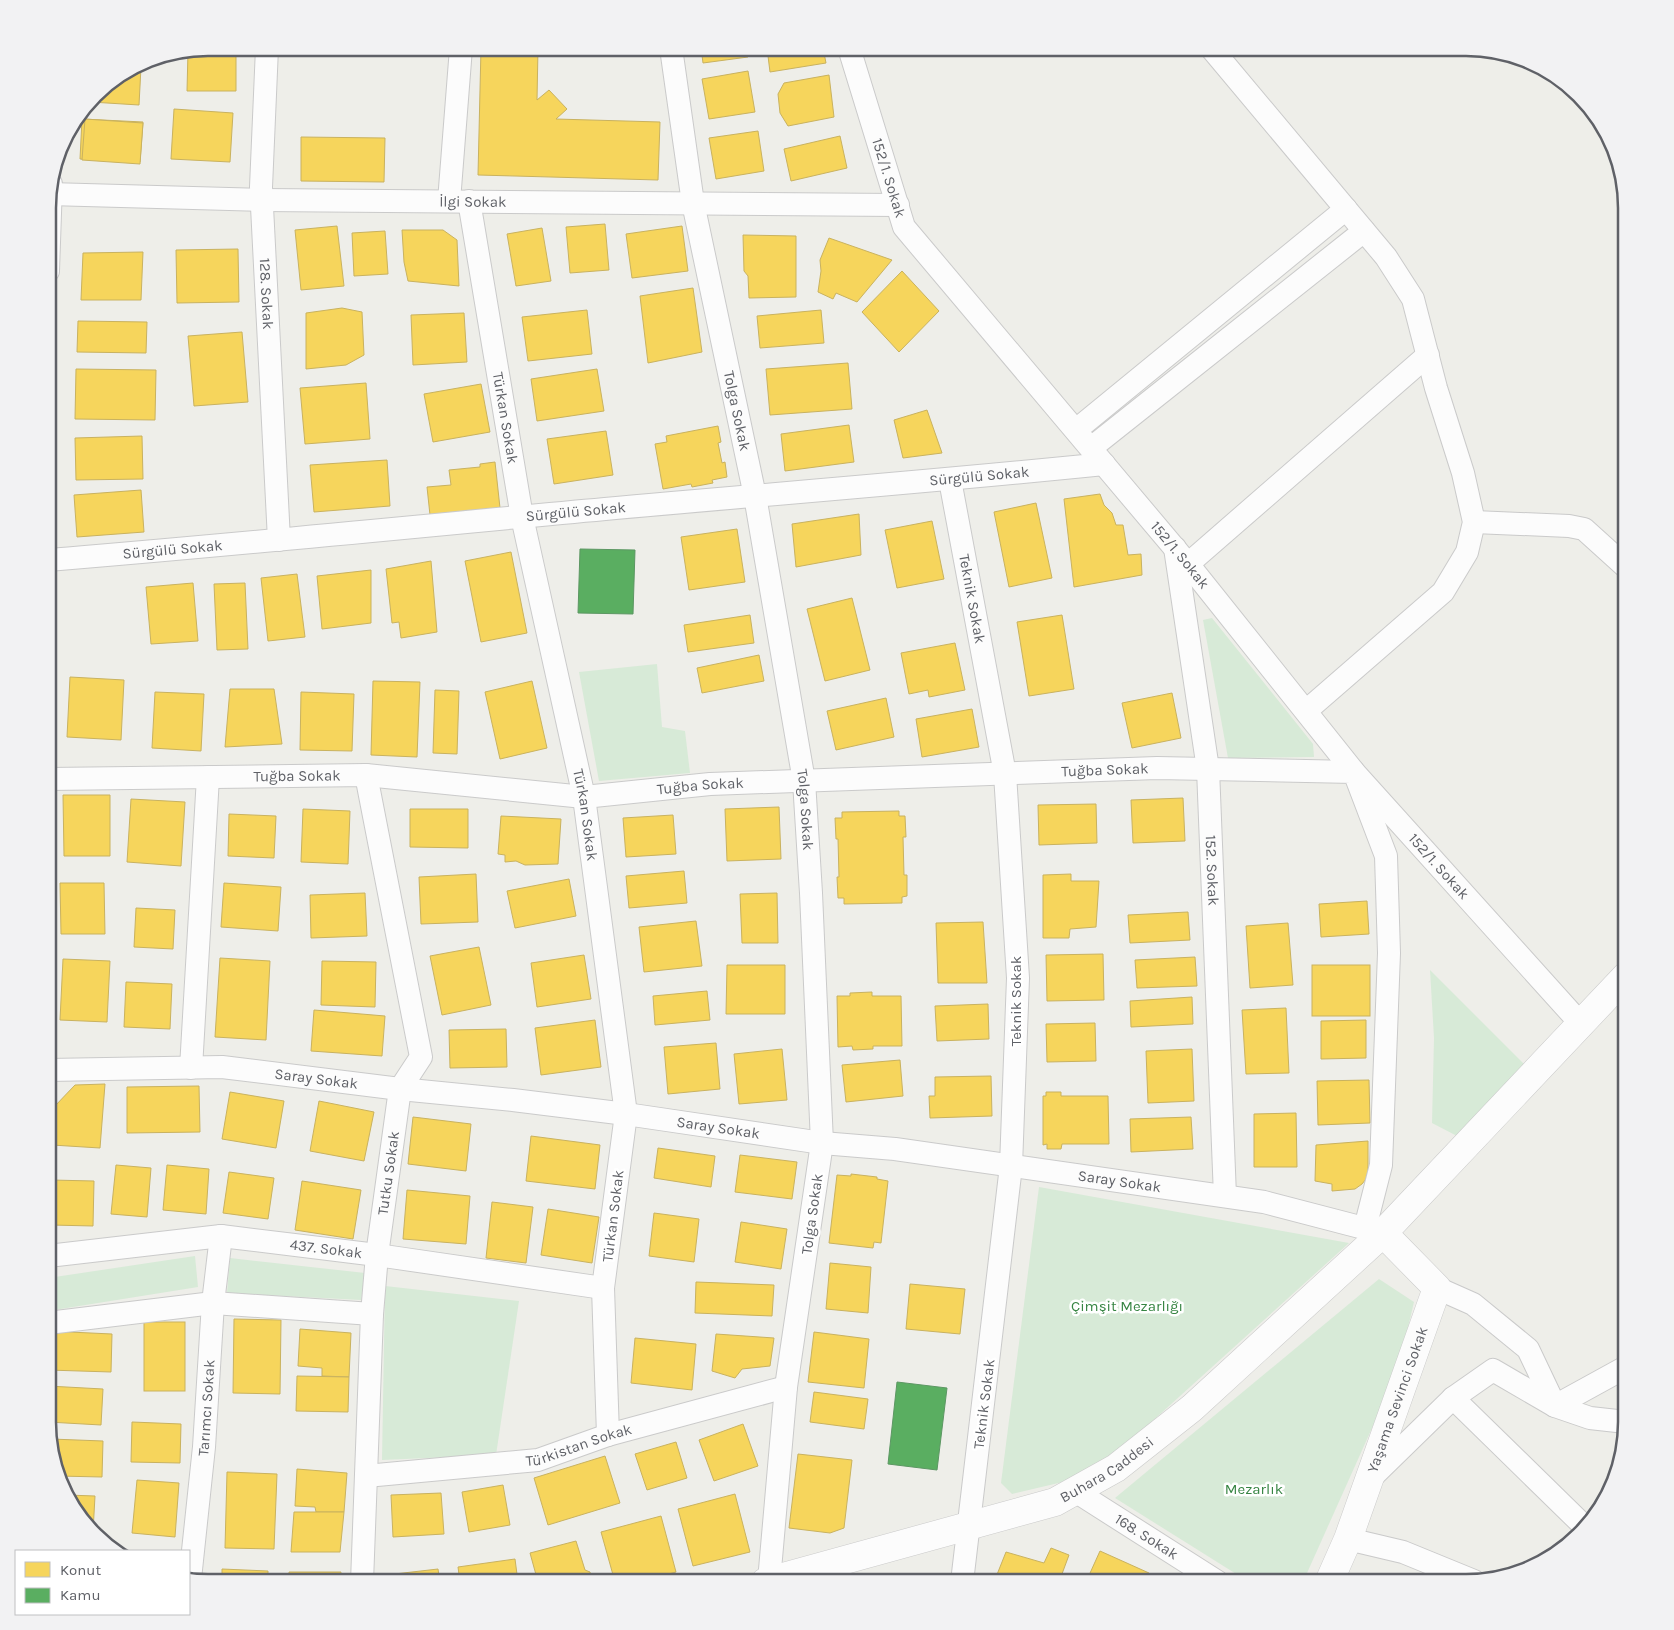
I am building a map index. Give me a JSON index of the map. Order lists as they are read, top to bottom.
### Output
{
  "streets": {
    "street": [
      "152/1. Sokak",
      "İlgi Sokak",
      "128. Sokak",
      "Tolga Sokak",
      "Türkan Sokak",
      "Sürgülü Sokak",
      "Teknik Sokak",
      "Tuğba Sokak",
      "152. Sokak",
      "Saray Sokak",
      "Tutku Sokak",
      "437. Sokak",
      "Yaşama Sevinci Sokak",
      "Tarımcı Sokak",
      "Türkistan Sokak",
      "Buhara Caddesi",
      "168. Sokak"
    ]
  },
  "crossings": [
    ["152/1. Sokak", "İlgi Sokak"],
    ["152/1. Sokak", "Sürgülü Sokak"],
    ["152/1. Sokak", "Tuğba Sokak"],
    ["152/1. Sokak", "152. Sokak"],
    ["152/1. Sokak", "Buhara Caddesi"],
    ["İlgi Sokak", "128. Sokak"],
    ["İlgi Sokak", "Tolga Sokak"],
    ["İlgi Sokak", "Türkan Sokak"],
    ["128. Sokak", "Sürgülü Sokak"],
    ["Tolga Sokak", "Sürgülü Sokak"],
    ["Tolga Sokak", "Tuğba Sokak"],
    ["Tolga Sokak", "Saray Sokak"],
    ["Tolga Sokak", "Türkistan Sokak"],
    ["Türkan Sokak", "Sürgülü Sokak"],
    ["Türkan Sokak", "Tuğba Sokak"],
    ["Türkan Sokak", "Saray Sokak"],
    ["Türkan Sokak", "437. Sokak"],
    ["Türkan Sokak", "Türkistan Sokak"],
    ["Sürgülü Sokak", "Teknik Sokak"],
    ["Teknik Sokak", "Tuğba Sokak"],
    ["Teknik Sokak", "Saray Sokak"],
    ["Teknik Sokak", "Buhara Caddesi"],
    ["Tuğba Sokak", "152. Sokak"],
    ["Tuğba Sokak", "Tutku Sokak"],
    ["152. Sokak", "Saray Sokak"],
    ["Saray Sokak", "Tutku Sokak"],
    ["Saray Sokak", "Buhara Caddesi"],
    ["Tutku Sokak", "437. Sokak"],
    ["Tutku Sokak", "Türkistan Sokak"],
    ["437. Sokak", "Tarımcı Sokak"],
    ["Buhara Caddesi", "168. Sokak"]
  ],
  "parks": ["Çimşit Mezarlığı", "Mezarlık"],
  "legend": ["Konut", "Kamu"]
}
